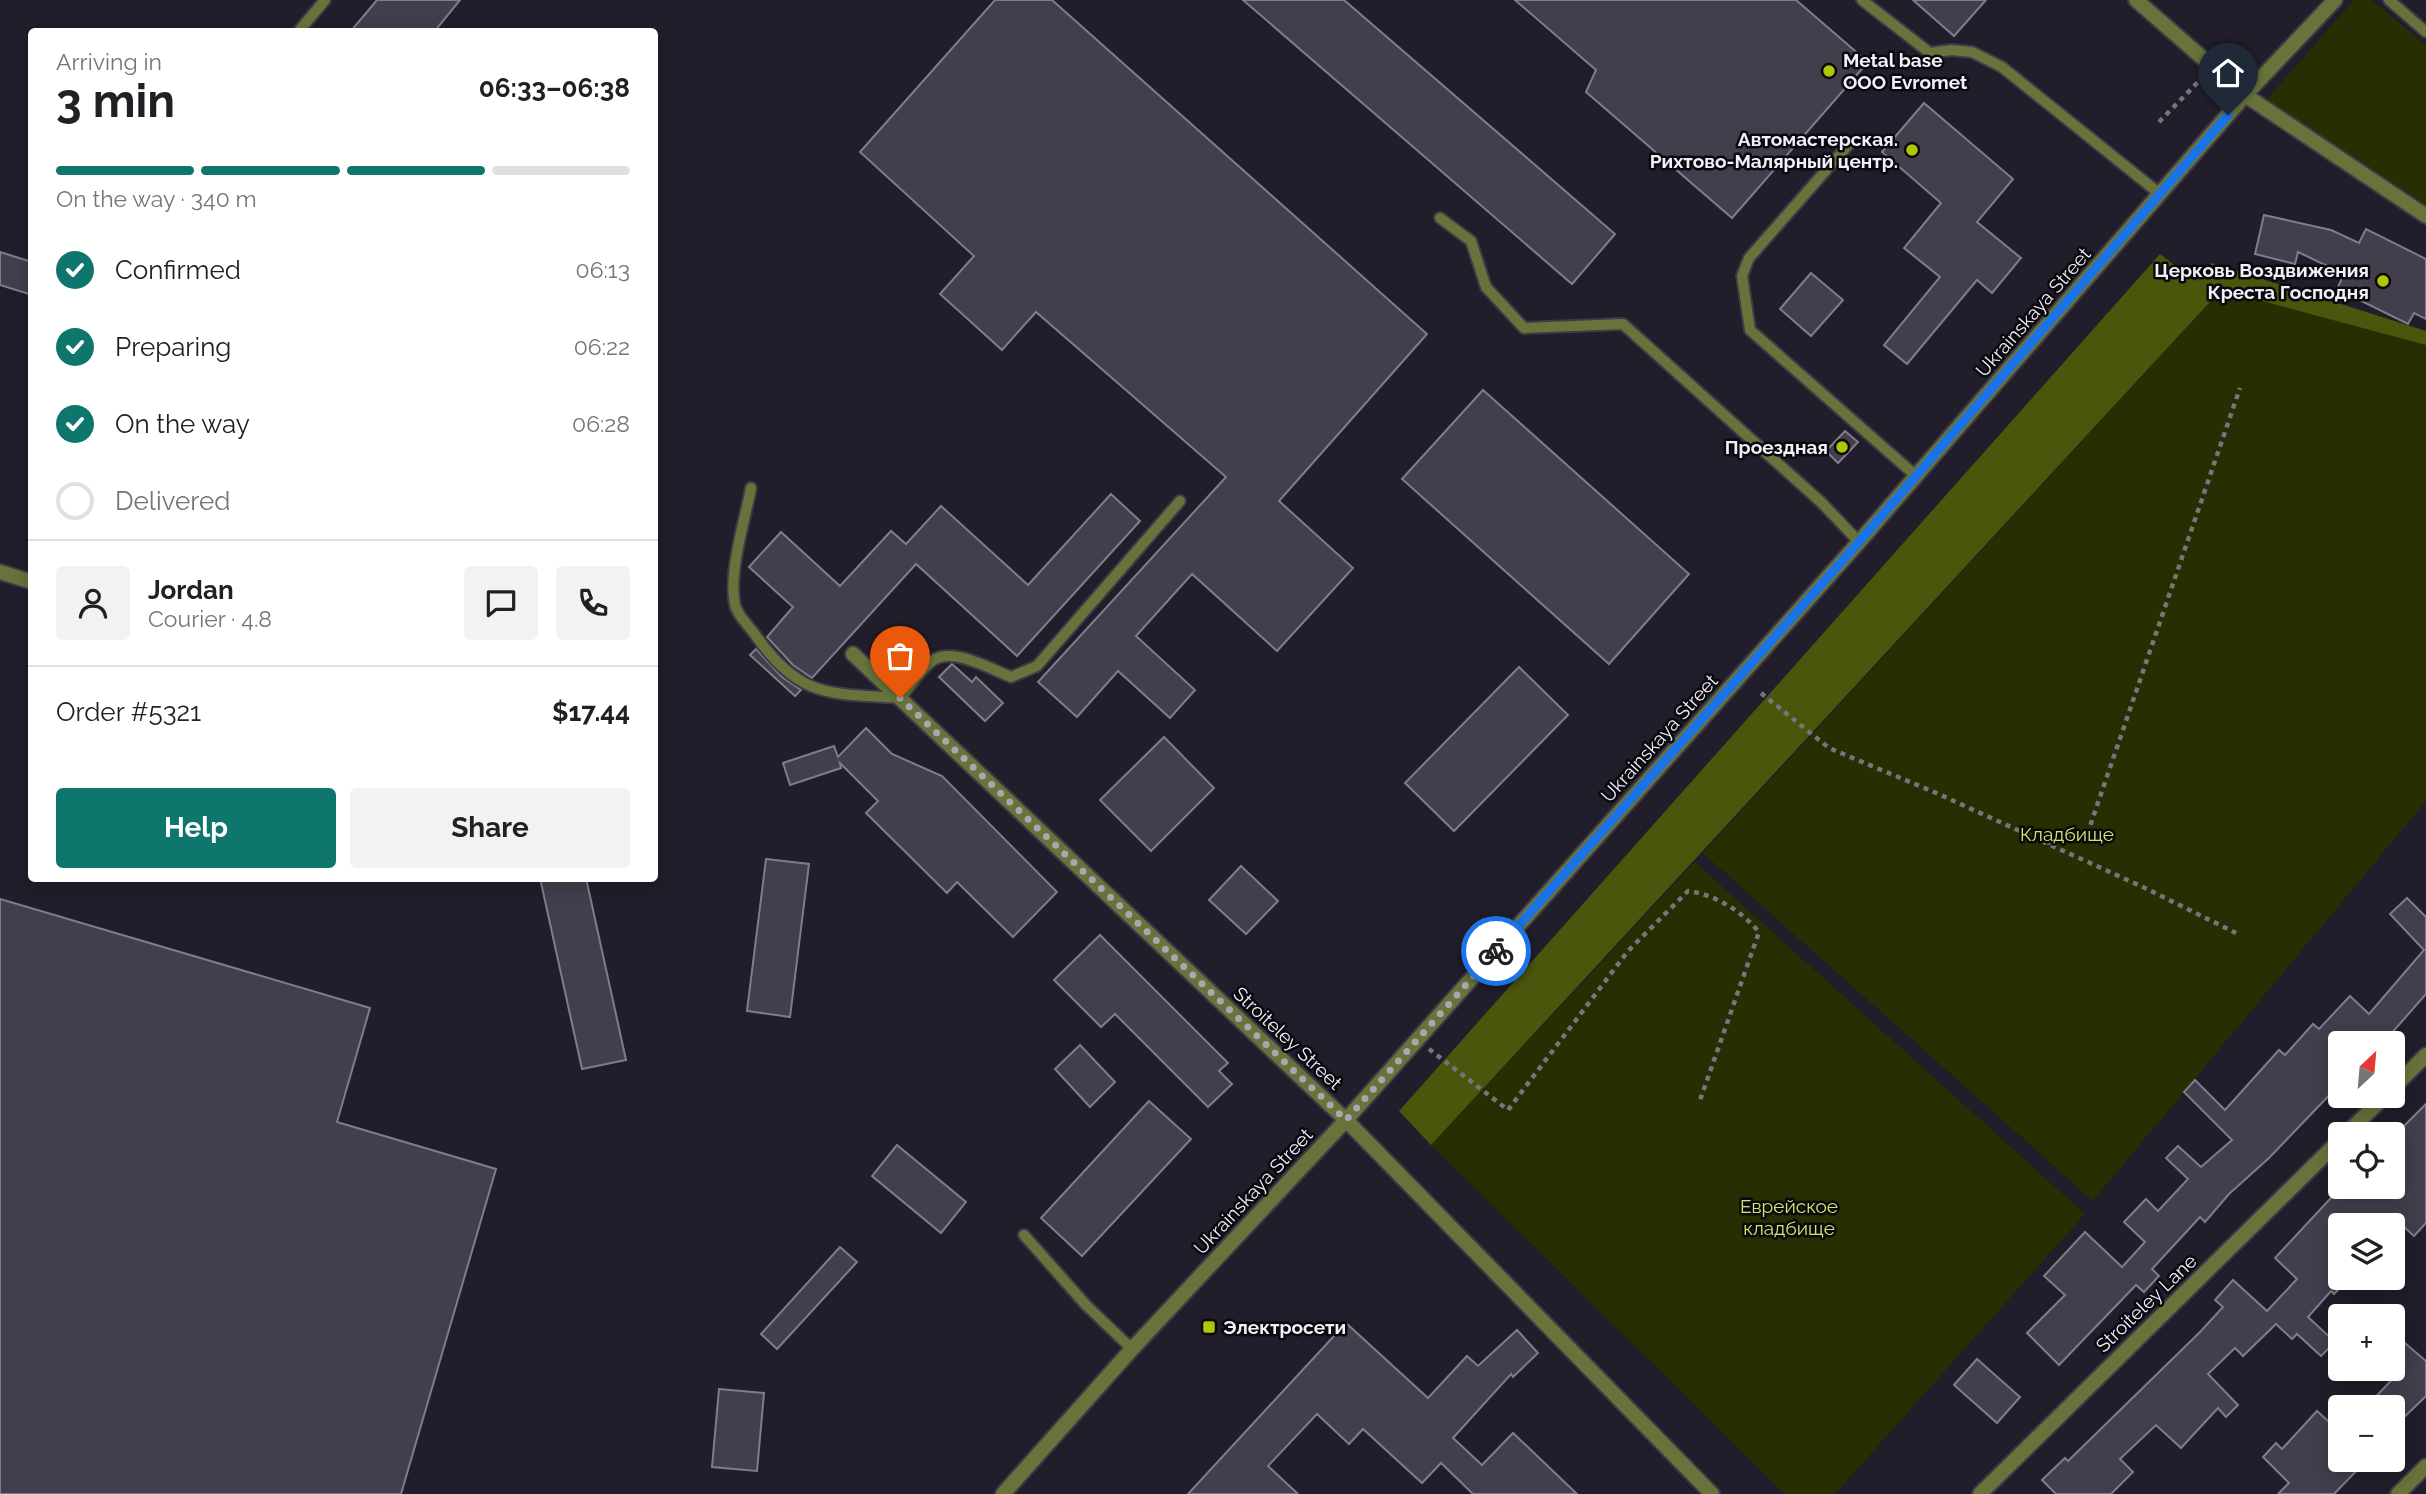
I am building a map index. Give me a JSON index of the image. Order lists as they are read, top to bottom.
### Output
{
  "streets": {
    "street": ["Ukrainskaya Street", "Stroiteley Street", "Stroiteley Lane"]
  },
  "crossings": [
    ["Ukrainskaya Street", "Stroiteley Street"]
  ],
  "parks": ["Кладбище", "Еврейское кладбище"],
  "places": {
    "other": [
      "Metal base OOO Evromet",
      "Автомастерская. Рихтово-Малярный центр.",
      "Церковь Воздвижения Креста Господня",
      "Проездная"
    ],
    "transit": ["Электросети"]
  },
  "north": "top right",
  "page": {
    "heading": ["3 min", "Arriving in", "06:33–06:38"],
    "panel": [
      "Jordan",
      "Courier · 4.8",
      "Order #5321",
      "$17.44"
    ],
    "bar": "On the way · 340 m",
    "list": [
      ["Confirmed", "06:13"],
      ["Preparing", "06:22"],
      ["On the way", "06:28"],
      "Delivered"
    ],
    "buttons": ["Help", "Share"],
    "map_buttons": ["+", "−"]
  }
}
